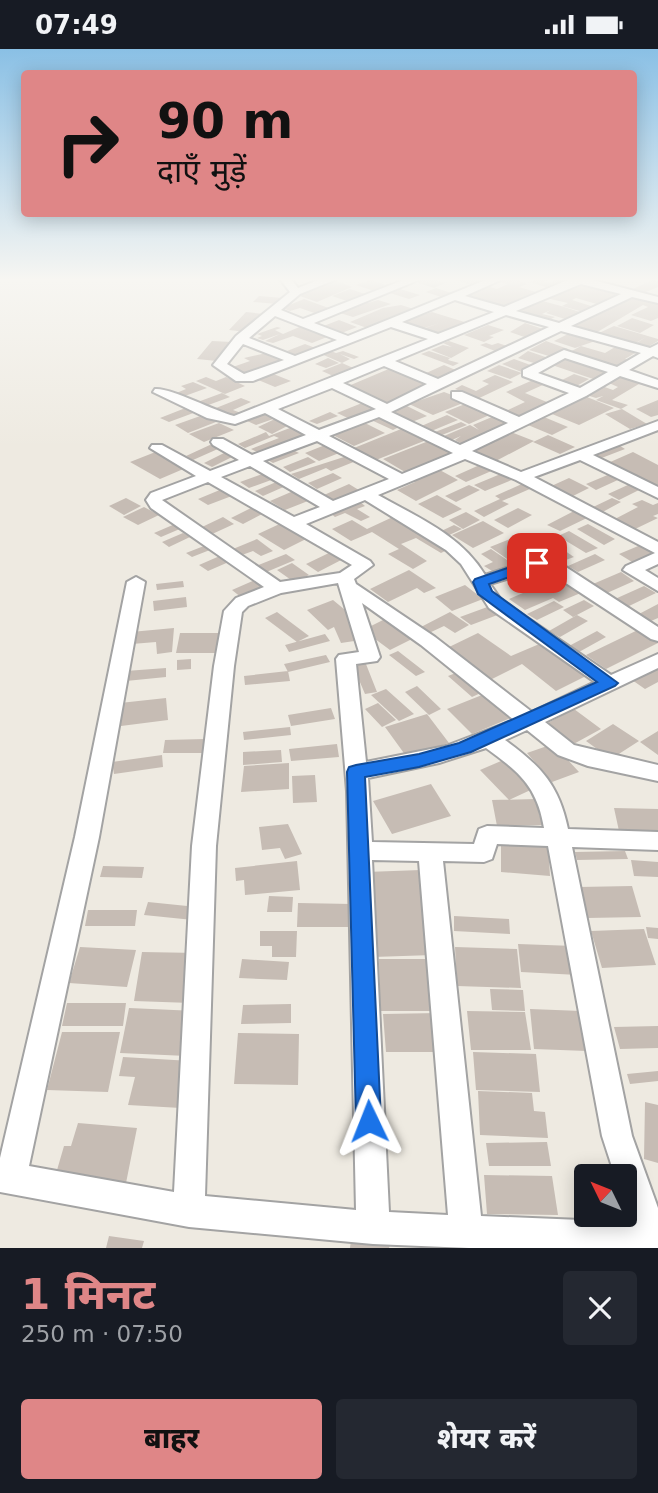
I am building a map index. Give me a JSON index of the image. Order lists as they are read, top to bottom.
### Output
{
  "north": "top left",
  "page": {
    "status": "07:49",
    "turn": ["90 m", "दाएँ मुड़ें"],
    "heading": ["1 मिनट", "250 m · 07:50"],
    "buttons": ["बाहर", "शेयर करें"]
  }
}
